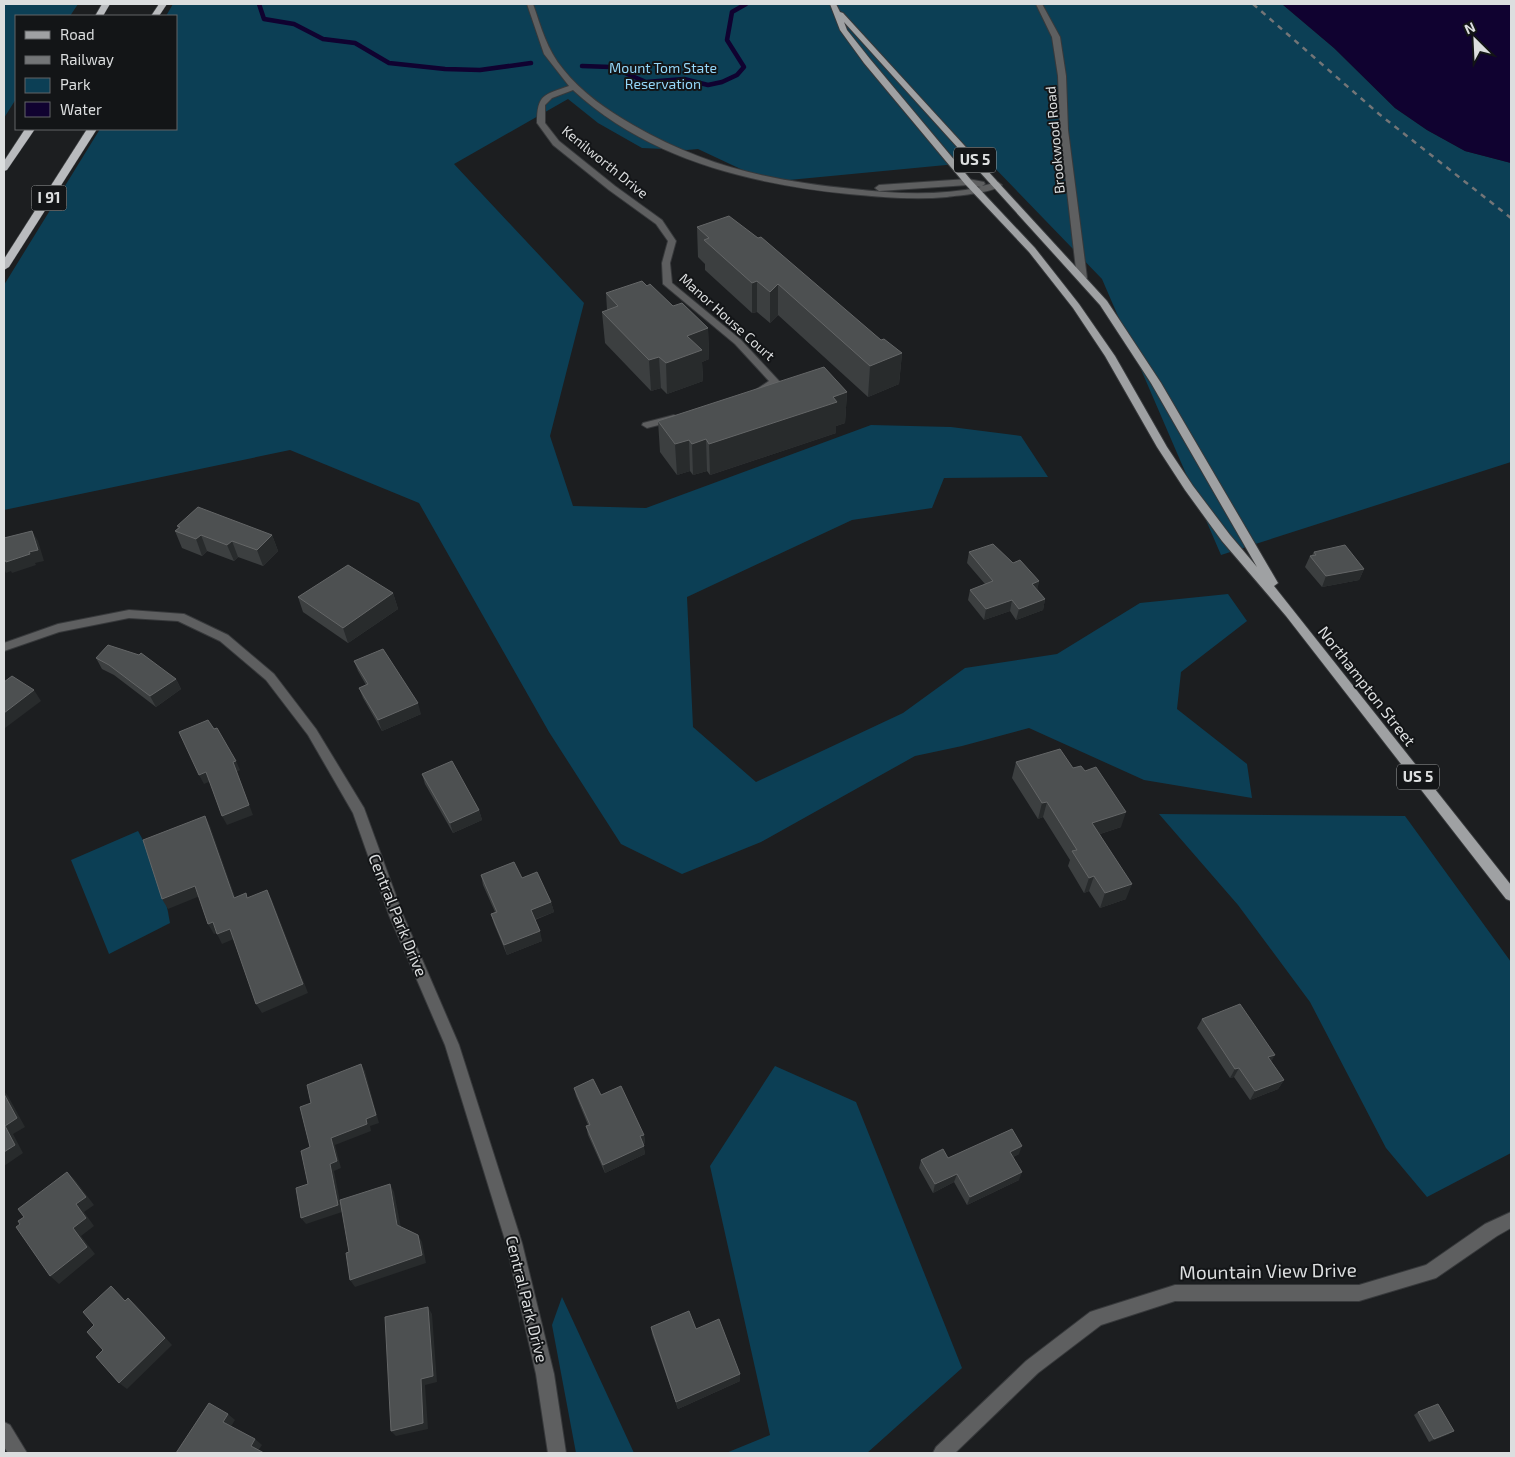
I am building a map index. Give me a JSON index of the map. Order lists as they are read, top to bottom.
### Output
{
  "streets": {
    "highway": ["I 91"],
    "main road": ["US 5", "Northampton Street"],
    "street": [
      "Brookwood Road",
      "Kenilworth Drive",
      "Manor House Court",
      "Central Park Drive",
      "Mountain View Drive"
    ]
  },
  "crossings": [
    ["Brookwood Road", "US 5"],
    ["US 5", "Northampton Street"],
    ["Kenilworth Drive", "Manor House Court"]
  ],
  "parks": ["Mount Tom State Reservation"],
  "legend": [
    "Road",
    "Railway",
    "Park",
    "Water"
  ],
  "north": "top left"
}
